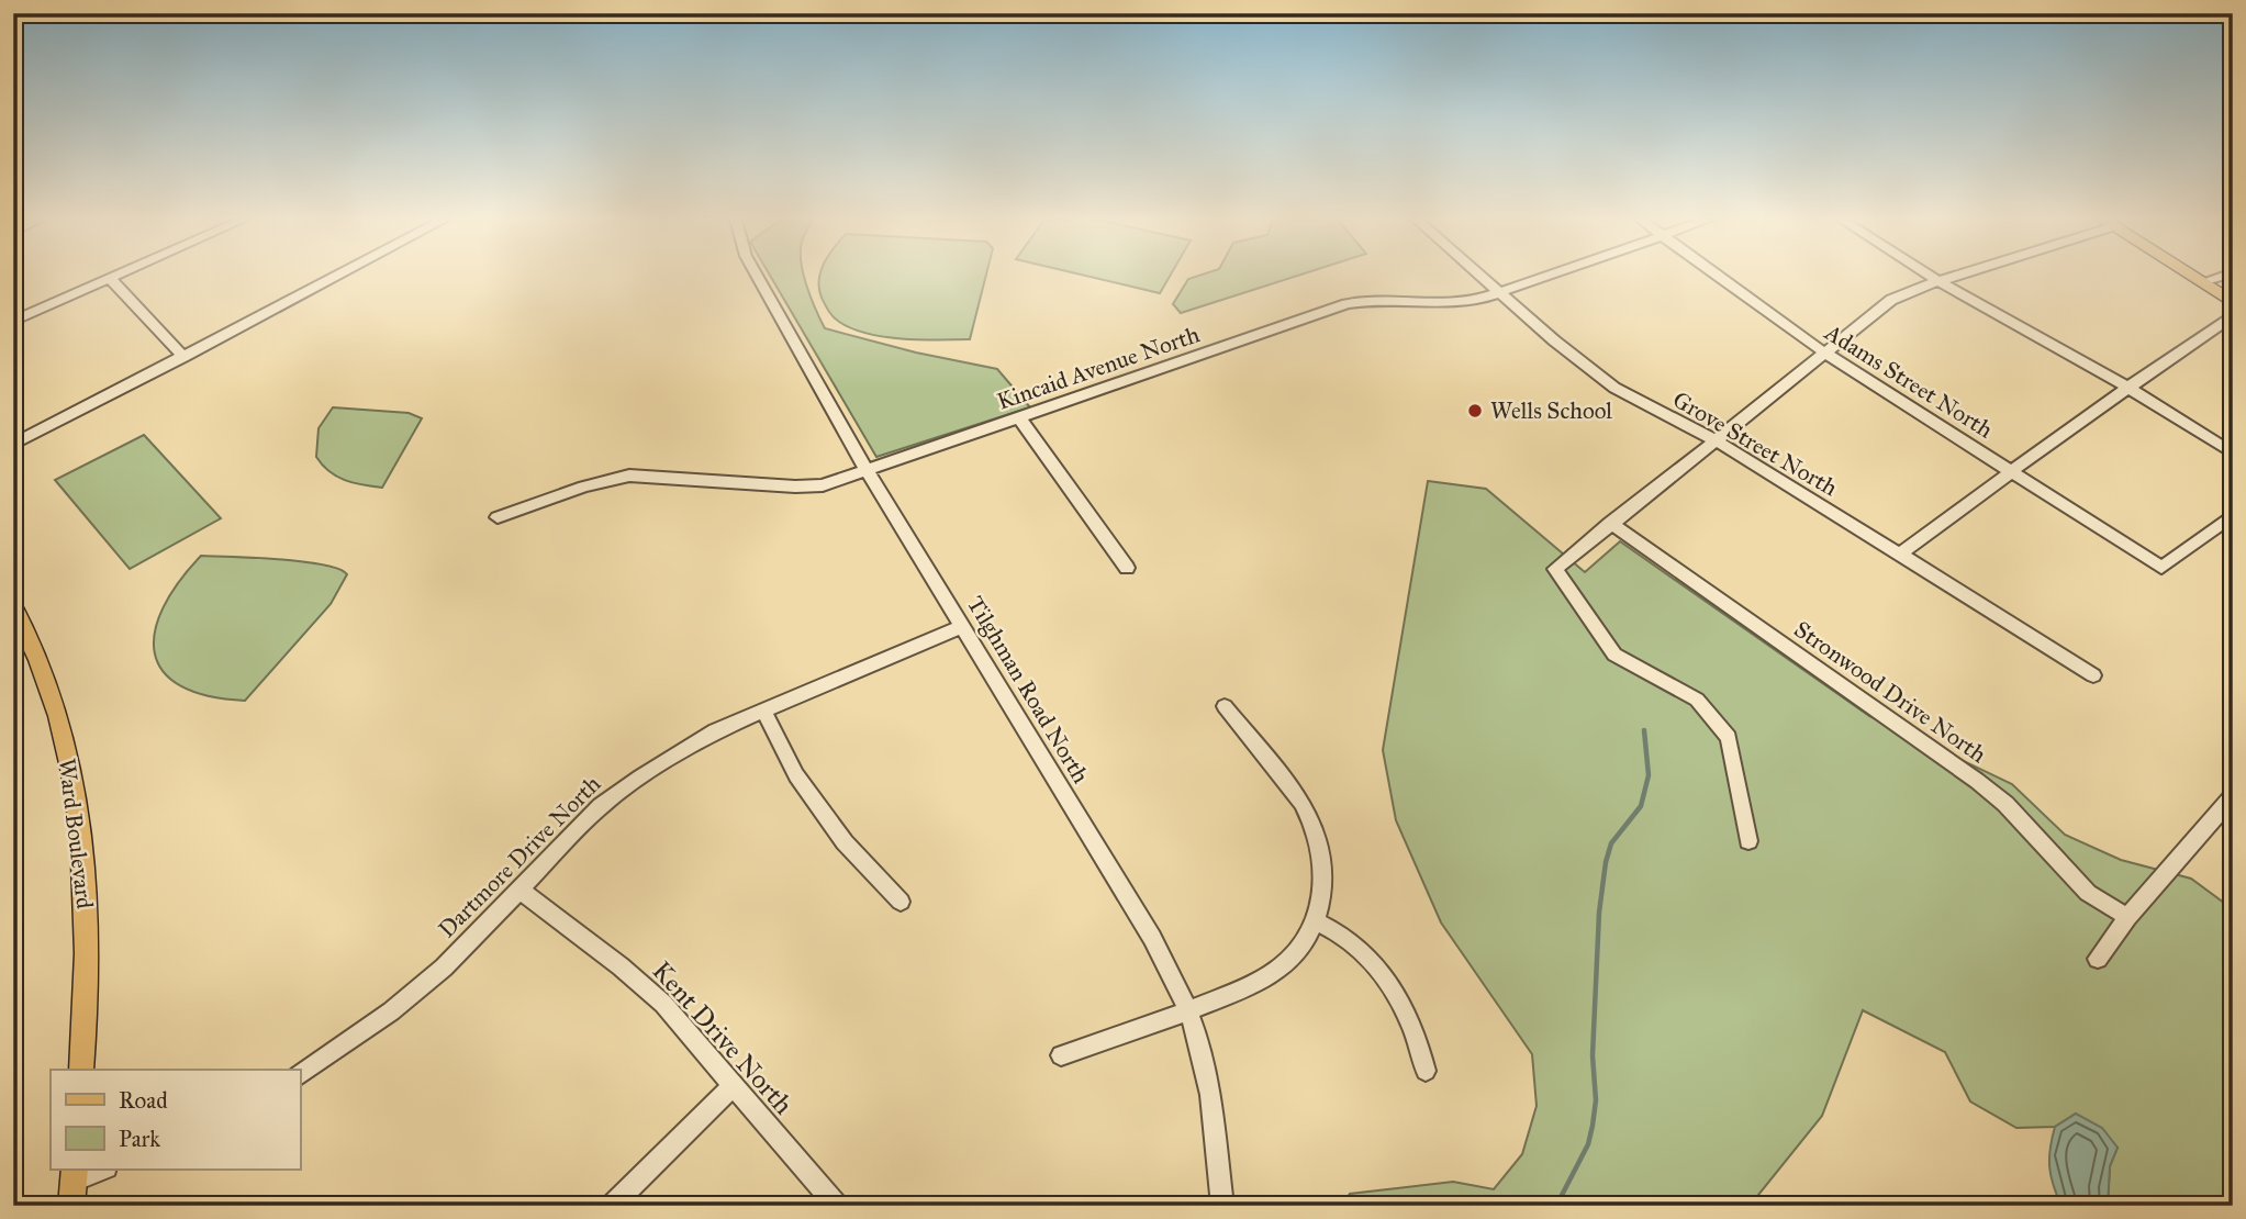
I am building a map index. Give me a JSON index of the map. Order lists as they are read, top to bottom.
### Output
{
  "streets": {
    "main road": ["Ward Boulevard"],
    "street": [
      "Kincaid Avenue North",
      "Adams Street North",
      "Grove Street North",
      "Tilghman Road North",
      "Stronwood Drive North",
      "Dartmore Drive North",
      "Kent Drive North"
    ]
  },
  "crossings": [
    ["Kincaid Avenue North", "Grove Street North"],
    ["Kincaid Avenue North", "Tilghman Road North"],
    ["Tilghman Road North", "Dartmore Drive North"],
    ["Dartmore Drive North", "Kent Drive North"]
  ],
  "places": ["Wells School"],
  "legend": ["Road", "Park"]
}
